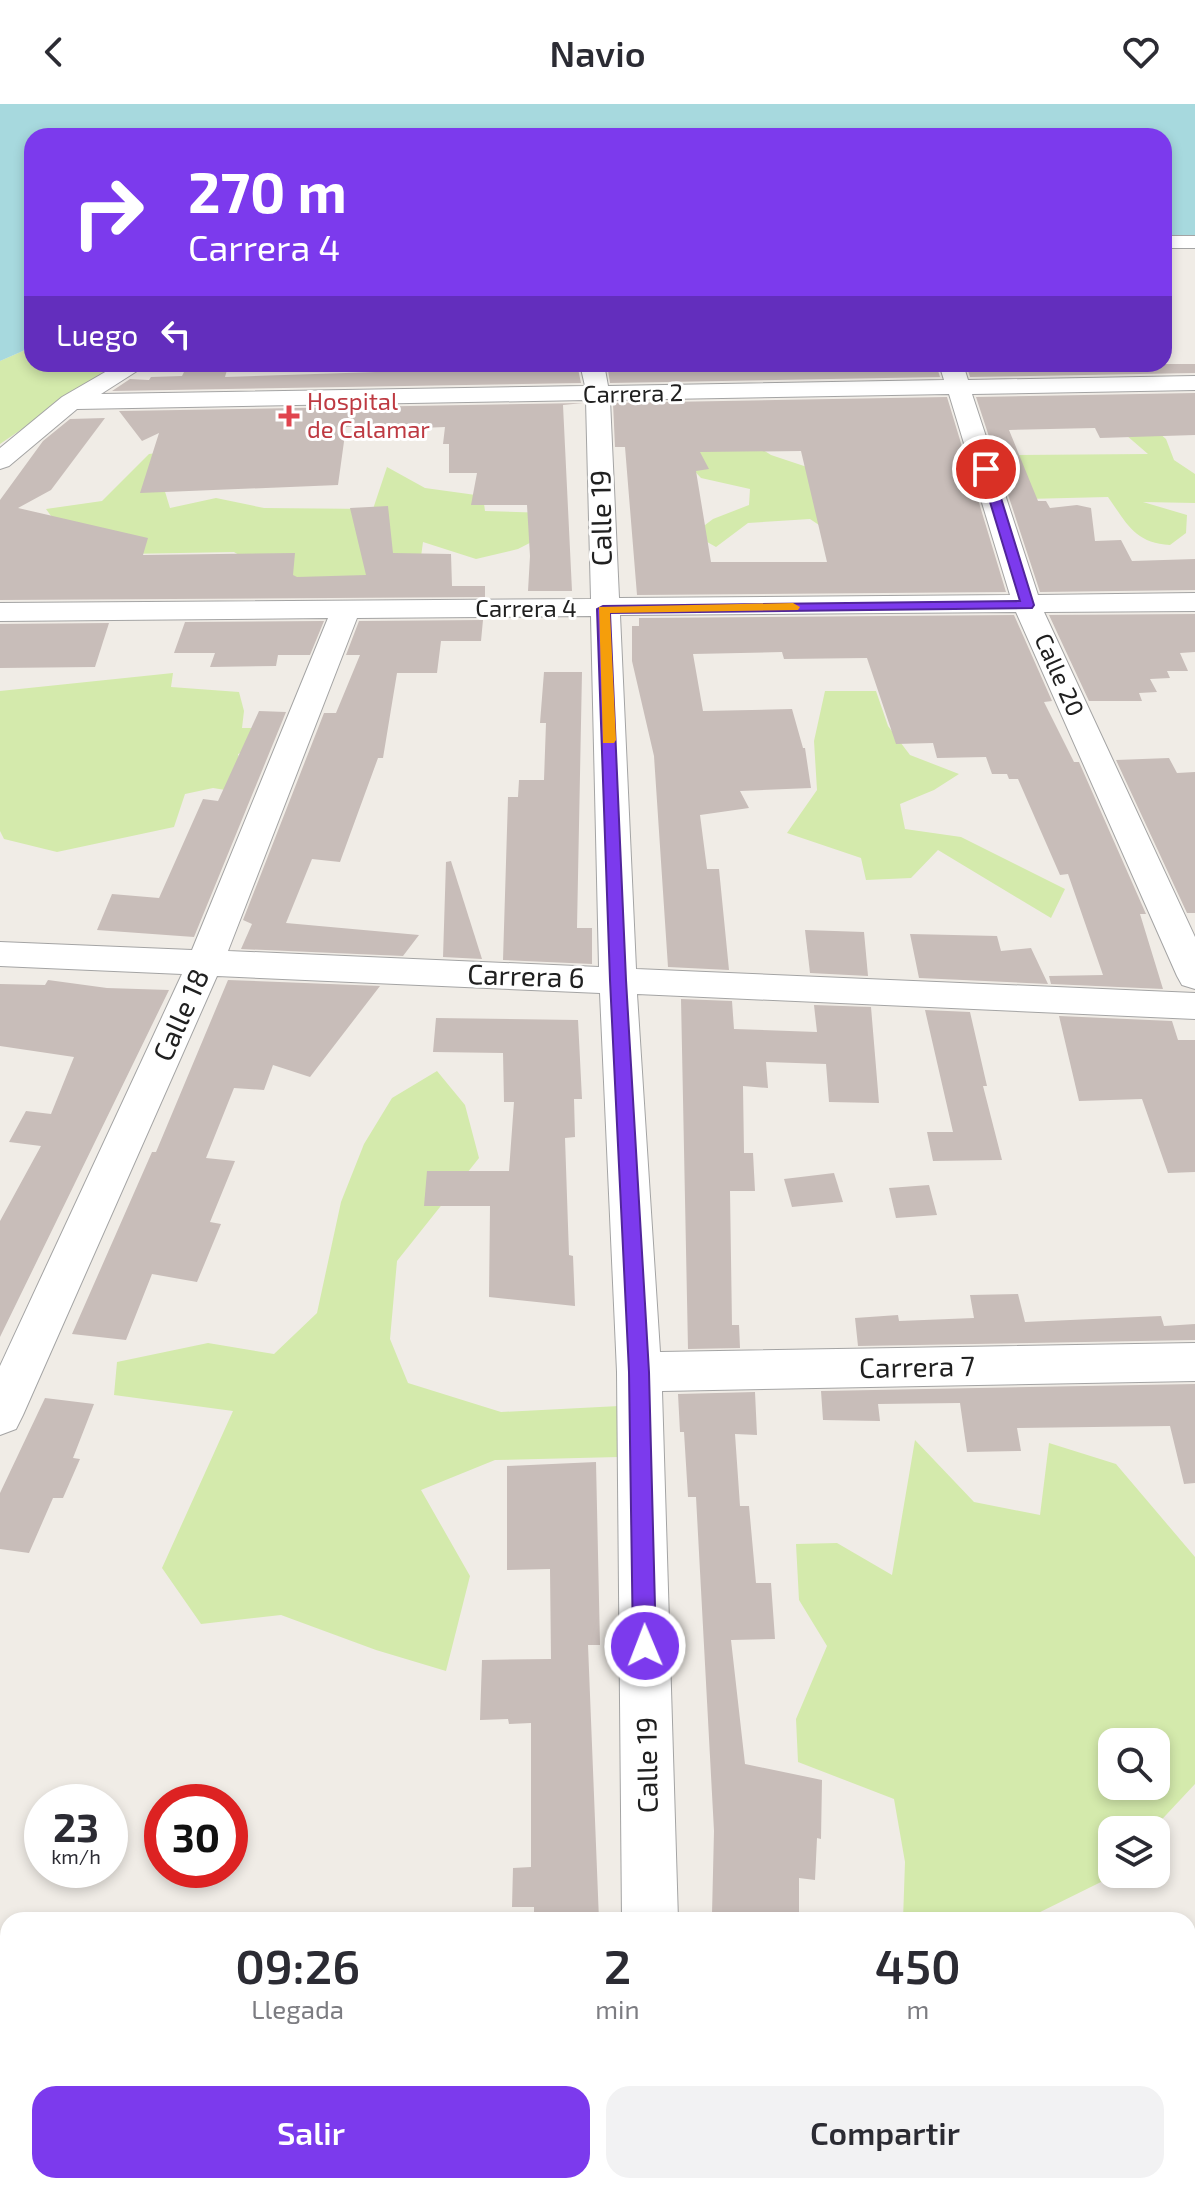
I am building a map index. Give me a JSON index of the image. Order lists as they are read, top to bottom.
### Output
{
  "streets": {
    "street": [
      "Carrera 2",
      "Calle 19",
      "Carrera 4",
      "Calle 20",
      "Carrera 6",
      "Calle 18",
      "Carrera 7"
    ]
  },
  "crossings": [
    ["Carrera 2", "Calle 19"],
    ["Carrera 2", "Calle 20"],
    ["Calle 19", "Carrera 4"],
    ["Calle 19", "Carrera 6"],
    ["Calle 19", "Carrera 7"],
    ["Carrera 4", "Calle 20"],
    ["Carrera 4", "Calle 18"],
    ["Carrera 6", "Calle 18"]
  ],
  "places": {
    "health": ["Hospital de Calamar"]
  },
  "page": {
    "header": "Navio",
    "turn": ["270 m", "Carrera 4"],
    "then": "Luego",
    "speed": "23 km/h",
    "limit": "30",
    "eta": [
      "09:26",
      "Llegada",
      "2",
      "min",
      "450",
      "m"
    ],
    "buttons": ["Salir", "Compartir"]
  }
}
